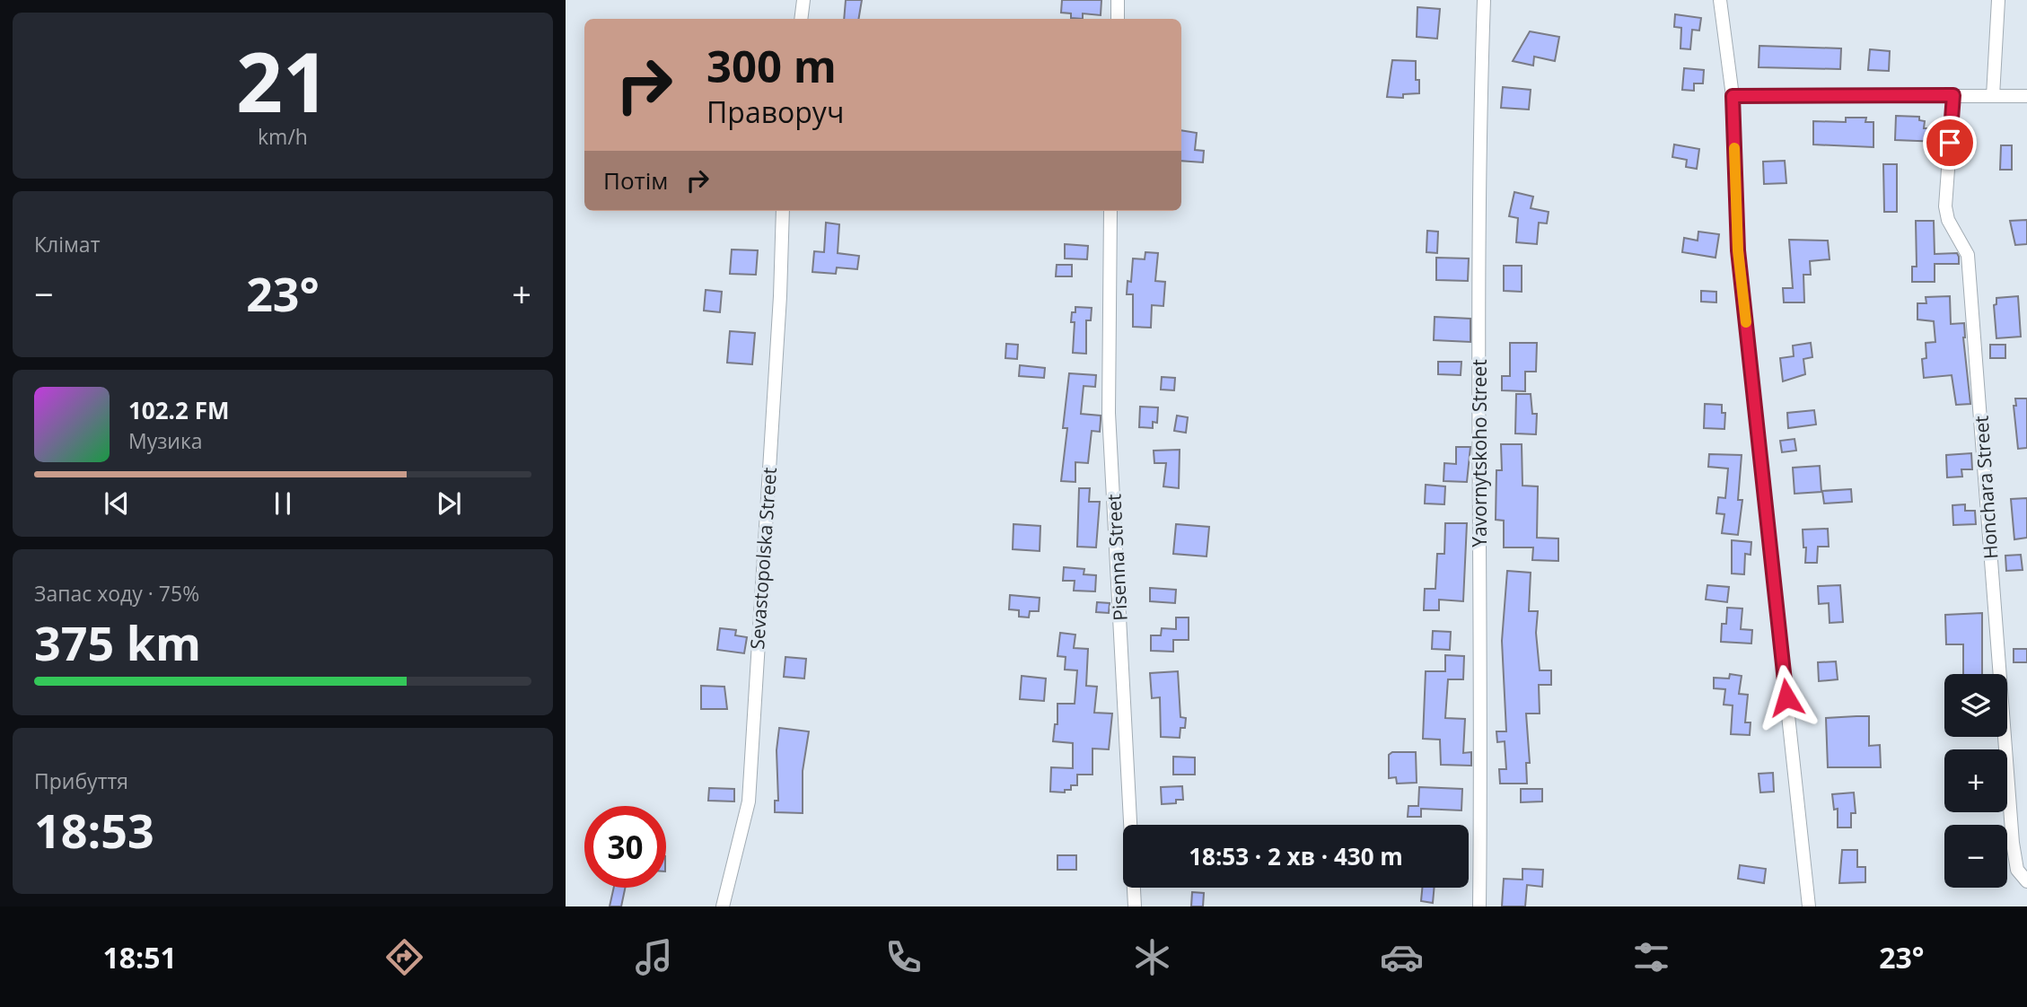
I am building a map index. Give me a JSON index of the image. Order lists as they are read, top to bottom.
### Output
{
  "streets": {
    "street": [
      "Yavornytskoho Street",
      "Honchara Street",
      "Pisenna Street",
      "Sevastopolska Street"
    ]
  },
  "page": {
    "tile": [
      ["21", "km/h"],
      "Клімат",
      ["Запас ходу · 75%", "375 km"],
      ["Прибуття", "18:53"]
    ],
    "turn": ["300 m", "Праворуч"],
    "then": "Потім",
    "heat": ["−", "23°", "+"],
    "song": ["102.2 FM", "Музика"],
    "map_buttons": ["+", "−"],
    "limit": "30",
    "trip": "18:53 · 2 хв · 430 m",
    "tabs": ["18:51", "23°"]
  }
}
